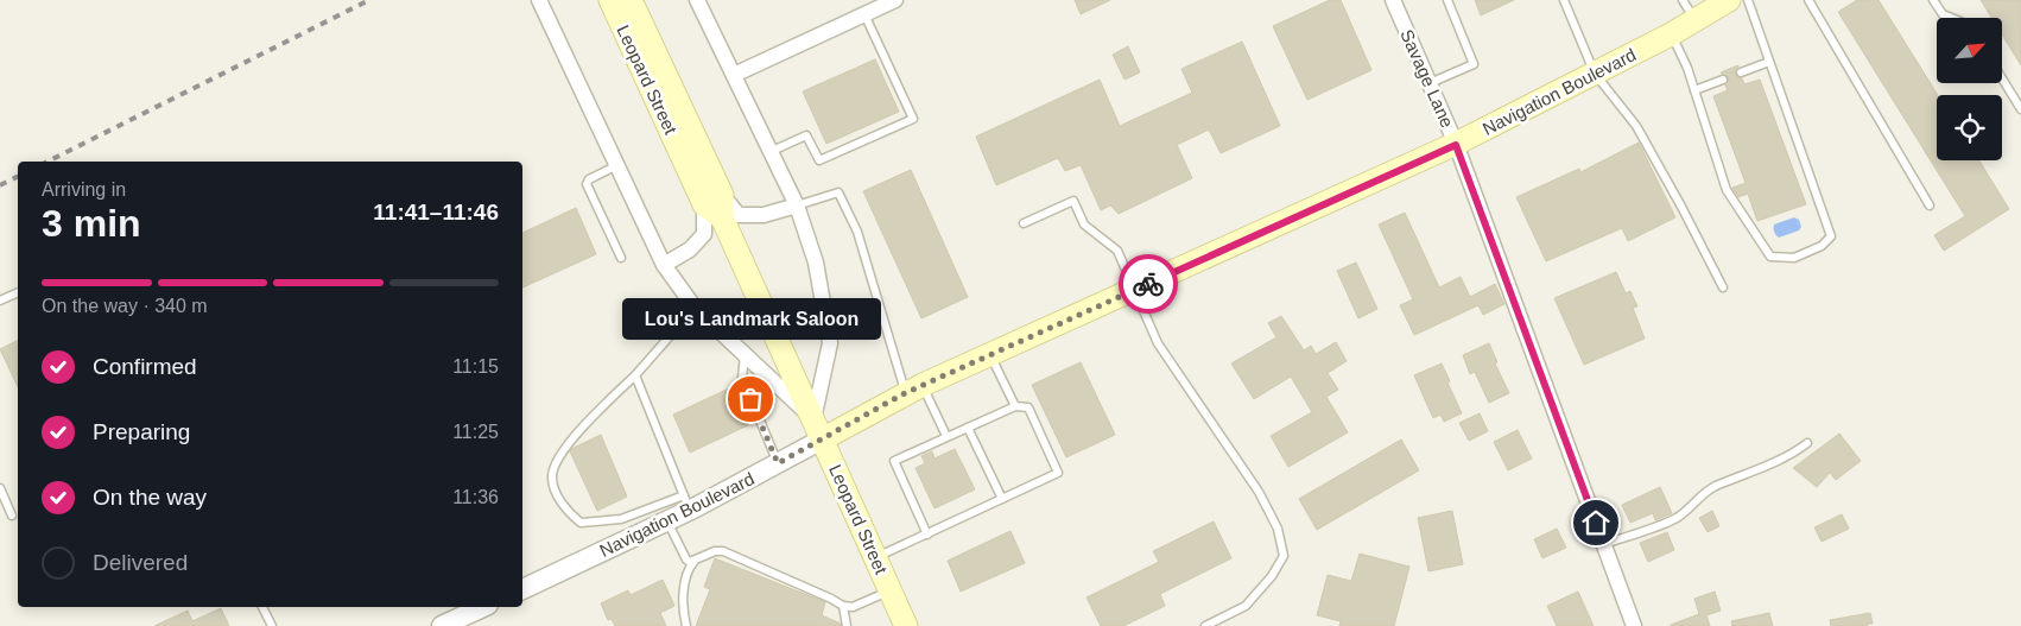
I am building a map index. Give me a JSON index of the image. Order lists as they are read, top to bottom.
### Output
{
  "streets": {
    "main road": ["Leopard Street", "Navigation Boulevard"],
    "street": ["Savage Lane"]
  },
  "crossings": [
    ["Savage Lane", "Navigation Boulevard"],
    ["Leopard Street", "Navigation Boulevard"]
  ],
  "places": ["Lou's Landmark Saloon"],
  "north": "top right",
  "page": {
    "heading": ["3 min", "Arriving in", "11:41–11:46"],
    "bar": "On the way · 340 m",
    "bubble": "Lou's Landmark Saloon",
    "list": [
      ["Confirmed", "11:15"],
      ["Preparing", "11:25"],
      ["On the way", "11:36"],
      "Delivered"
    ]
  }
}
